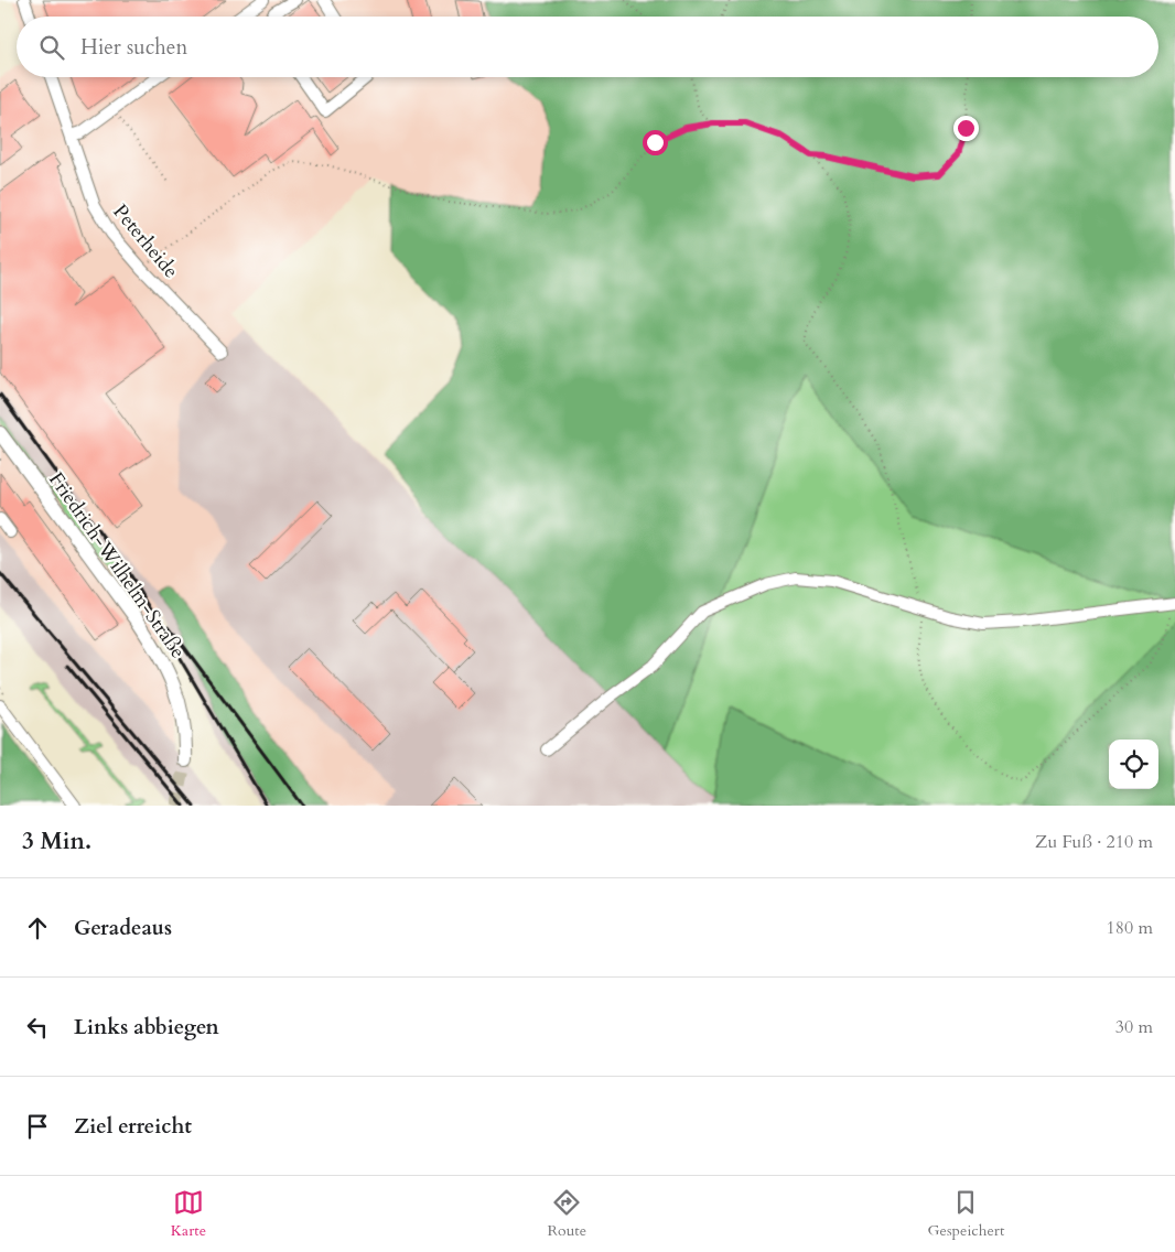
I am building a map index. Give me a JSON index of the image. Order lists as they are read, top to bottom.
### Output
{
  "streets": {
    "main road": ["Friedrich-Wilhelm-Straße"],
    "street": ["Peterheide"]
  },
  "page": {
    "search": "Hier suchen",
    "heading": ["3 Min.", "Zu Fuß · 210 m"],
    "list": [
      ["Geradeaus", "180 m"],
      ["Links abbiegen", "30 m"],
      "Ziel erreicht"
    ],
    "nav": ["Karte", "Route", "Gespeichert"]
  }
}
